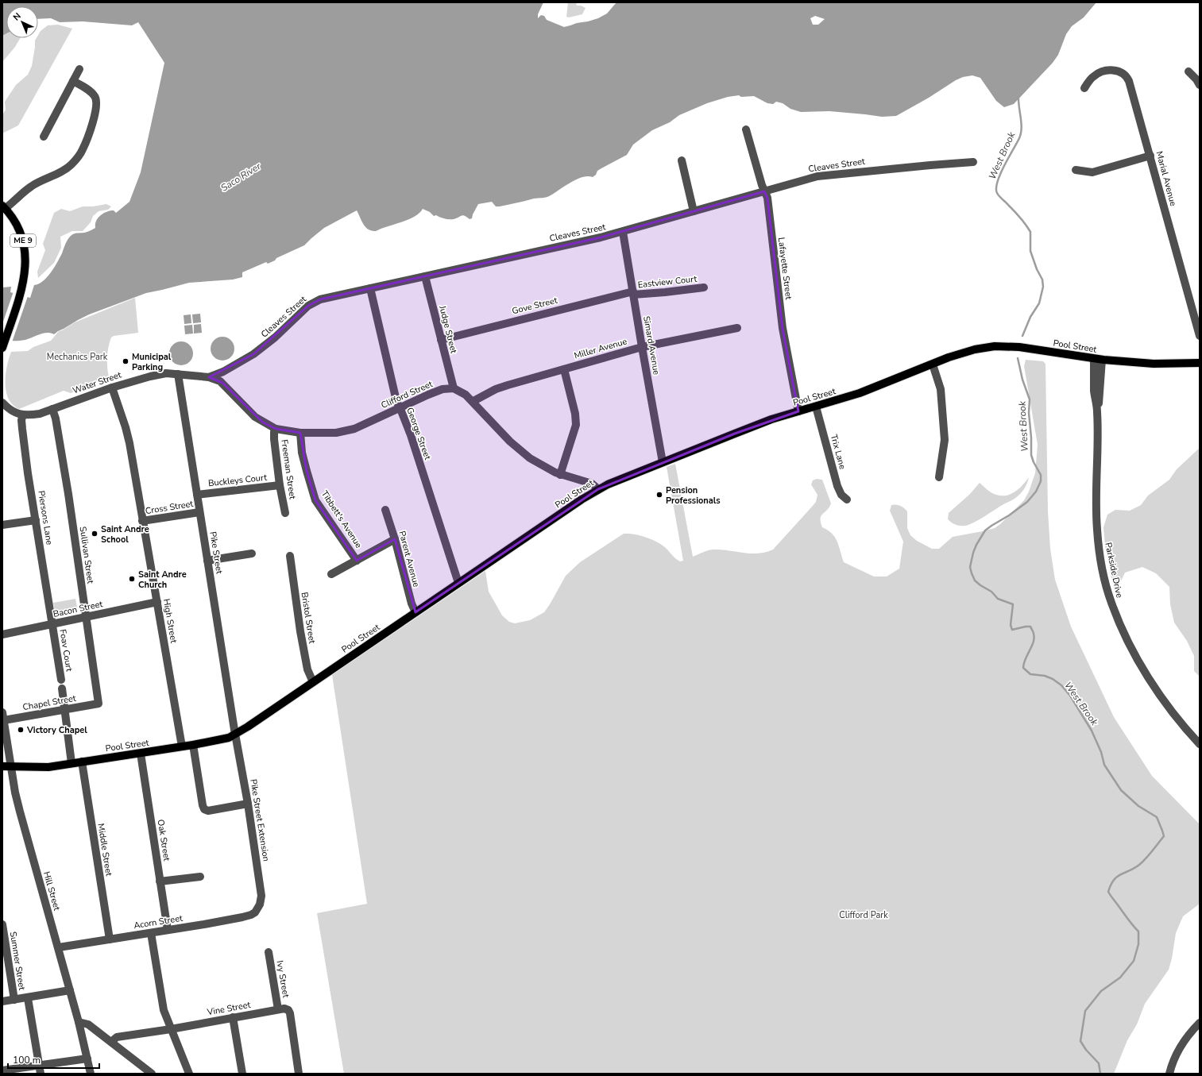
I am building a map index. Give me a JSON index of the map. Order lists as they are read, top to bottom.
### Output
{
  "streets": {
    "main road": ["ME 9", "Pool Street"],
    "street": [
      "Cleaves Street",
      "Marial Avenue",
      "Lafayette Street",
      "Eastview Court",
      "Gove Street",
      "Judge Street",
      "Simard Avenue",
      "Miller Avenue",
      "Water Street",
      "Clifford Street",
      "George Street",
      "Trix Lane",
      "Freeman Street",
      "Buckleys Court",
      "Cross Street",
      "Piersons Lane",
      "Tibbett's Avenue",
      "Pike Street",
      "Sullivan Street",
      "Parent Avenue",
      "Parkside Drive",
      "Bacon Street",
      "Bristol Street",
      "High Street",
      "Foav Court",
      "Chapel Street",
      "Pike Street Extension",
      "Oak Street",
      "Middle Street",
      "Hill Street",
      "Acorn Street",
      "Summer Street",
      "Ivy Street",
      "Vine Street"
    ]
  },
  "crossings": [
    ["Cleaves Street", "Lafayette Street"],
    ["Cleaves Street", "Judge Street"],
    ["Cleaves Street", "Simard Avenue"],
    ["Cleaves Street", "Water Street"],
    ["Cleaves Street", "Clifford Street"],
    ["Cleaves Street", "George Street"],
    ["Lafayette Street", "Pool Street"],
    ["Eastview Court", "Gove Street"],
    ["Eastview Court", "Simard Avenue"],
    ["Gove Street", "Judge Street"],
    ["Gove Street", "Simard Avenue"],
    ["Judge Street", "Clifford Street"],
    ["Simard Avenue", "Pool Street"],
    ["Simard Avenue", "Miller Avenue"],
    ["Pool Street", "George Street"],
    ["Pool Street", "Trix Lane"],
    ["Pool Street", "Pike Street"],
    ["Pool Street", "Parent Avenue"],
    ["Pool Street", "Parkside Drive"],
    ["Pool Street", "Bristol Street"],
    ["Pool Street", "High Street"],
    ["Pool Street", "Pike Street Extension"],
    ["Pool Street", "Oak Street"],
    ["Pool Street", "Middle Street"],
    ["Pool Street", "Hill Street"],
    ["Water Street", "Clifford Street"],
    ["Water Street", "Piersons Lane"],
    ["Water Street", "Pike Street"],
    ["Water Street", "Sullivan Street"],
    ["Water Street", "High Street"],
    ["Clifford Street", "George Street"],
    ["Clifford Street", "Freeman Street"],
    ["Clifford Street", "Tibbett's Avenue"],
    ["Freeman Street", "Buckleys Court"],
    ["Buckleys Court", "Pike Street"],
    ["Cross Street", "Pike Street"],
    ["Cross Street", "High Street"],
    ["Piersons Lane", "Bacon Street"],
    ["Piersons Lane", "Foav Court"],
    ["Pike Street", "Pike Street Extension"],
    ["Sullivan Street", "Bacon Street"],
    ["Sullivan Street", "Chapel Street"],
    ["Bacon Street", "High Street"],
    ["Bacon Street", "Foav Court"],
    ["Chapel Street", "Hill Street"],
    ["Pike Street Extension", "Acorn Street"],
    ["Oak Street", "Acorn Street"],
    ["Middle Street", "Acorn Street"],
    ["Hill Street", "Acorn Street"],
    ["Ivy Street", "Vine Street"]
  ],
  "water": ["West Brook", "Saco River"],
  "parks": ["Mechanics Park", "Clifford Park"],
  "places": [
    "Municipal Parking",
    "Pension Professionals",
    "Saint Andre School",
    "Saint Andre Church",
    "Victory Chapel"
  ],
  "scale_bar": "100 m",
  "north": "top left"
}
